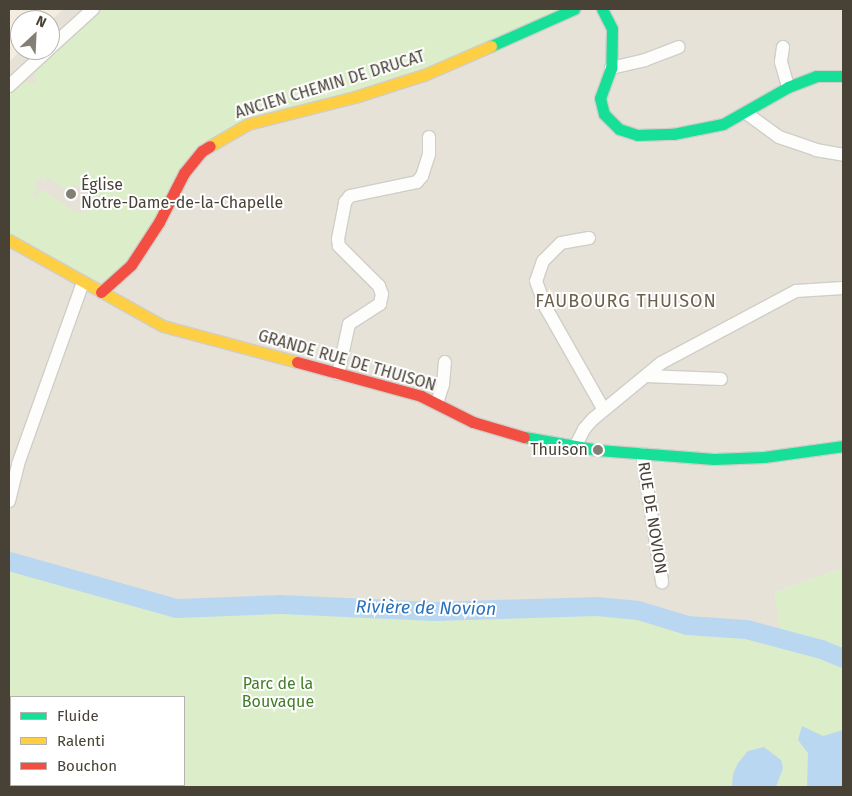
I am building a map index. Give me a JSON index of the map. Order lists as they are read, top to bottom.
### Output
{
  "streets": {
    "street": ["ANCIEN CHEMIN DE DRUCAT", "GRANDE RUE DE THUISON", "RUE DE NOVION"]
  },
  "crossings": [
    ["ANCIEN CHEMIN DE DRUCAT", "GRANDE RUE DE THUISON"],
    ["GRANDE RUE DE THUISON", "RUE DE NOVION"]
  ],
  "districts": ["FAUBOURG THUISON"],
  "water": ["Rivière de Novion"],
  "parks": ["Parc de la Bouvaque"],
  "places": ["Église Notre-Dame-de-la-Chapelle", "Thuison"],
  "legend": ["Fluide", "Ralenti", "Bouchon"],
  "north": "top right"
}
